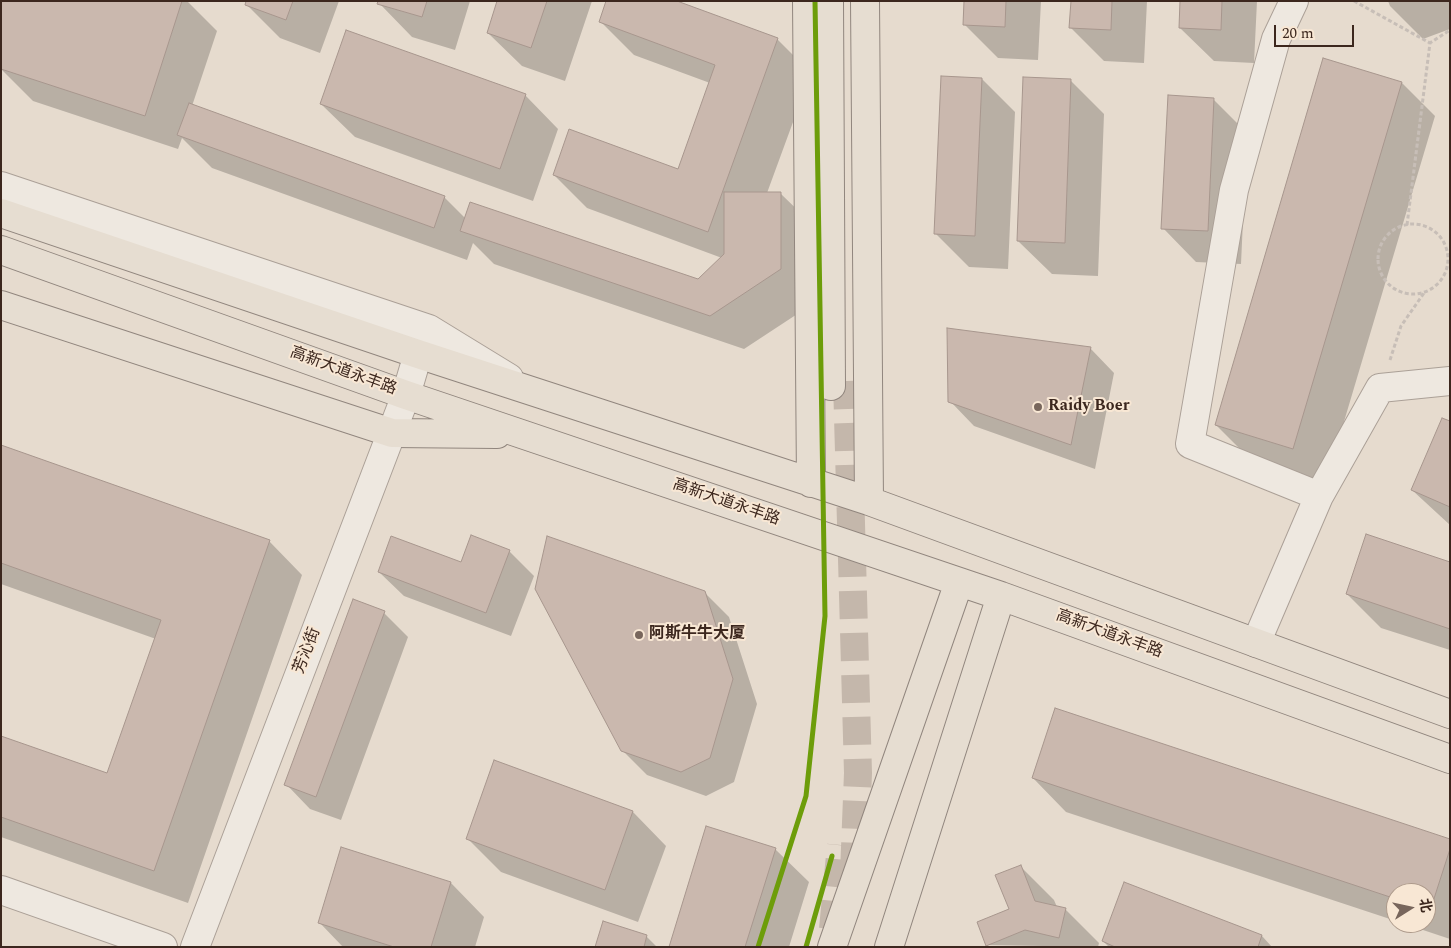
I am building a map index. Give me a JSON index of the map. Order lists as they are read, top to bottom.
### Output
{
  "streets": {
    "main road": ["高新大道永丰路"],
    "street": ["芳沁街"]
  },
  "crossings": [
    ["高新大道永丰路", "芳沁街"]
  ],
  "places": ["Raidy Boer", "阿斯牛牛大厦"],
  "scale_bar": "20 m",
  "north": "right"
}
